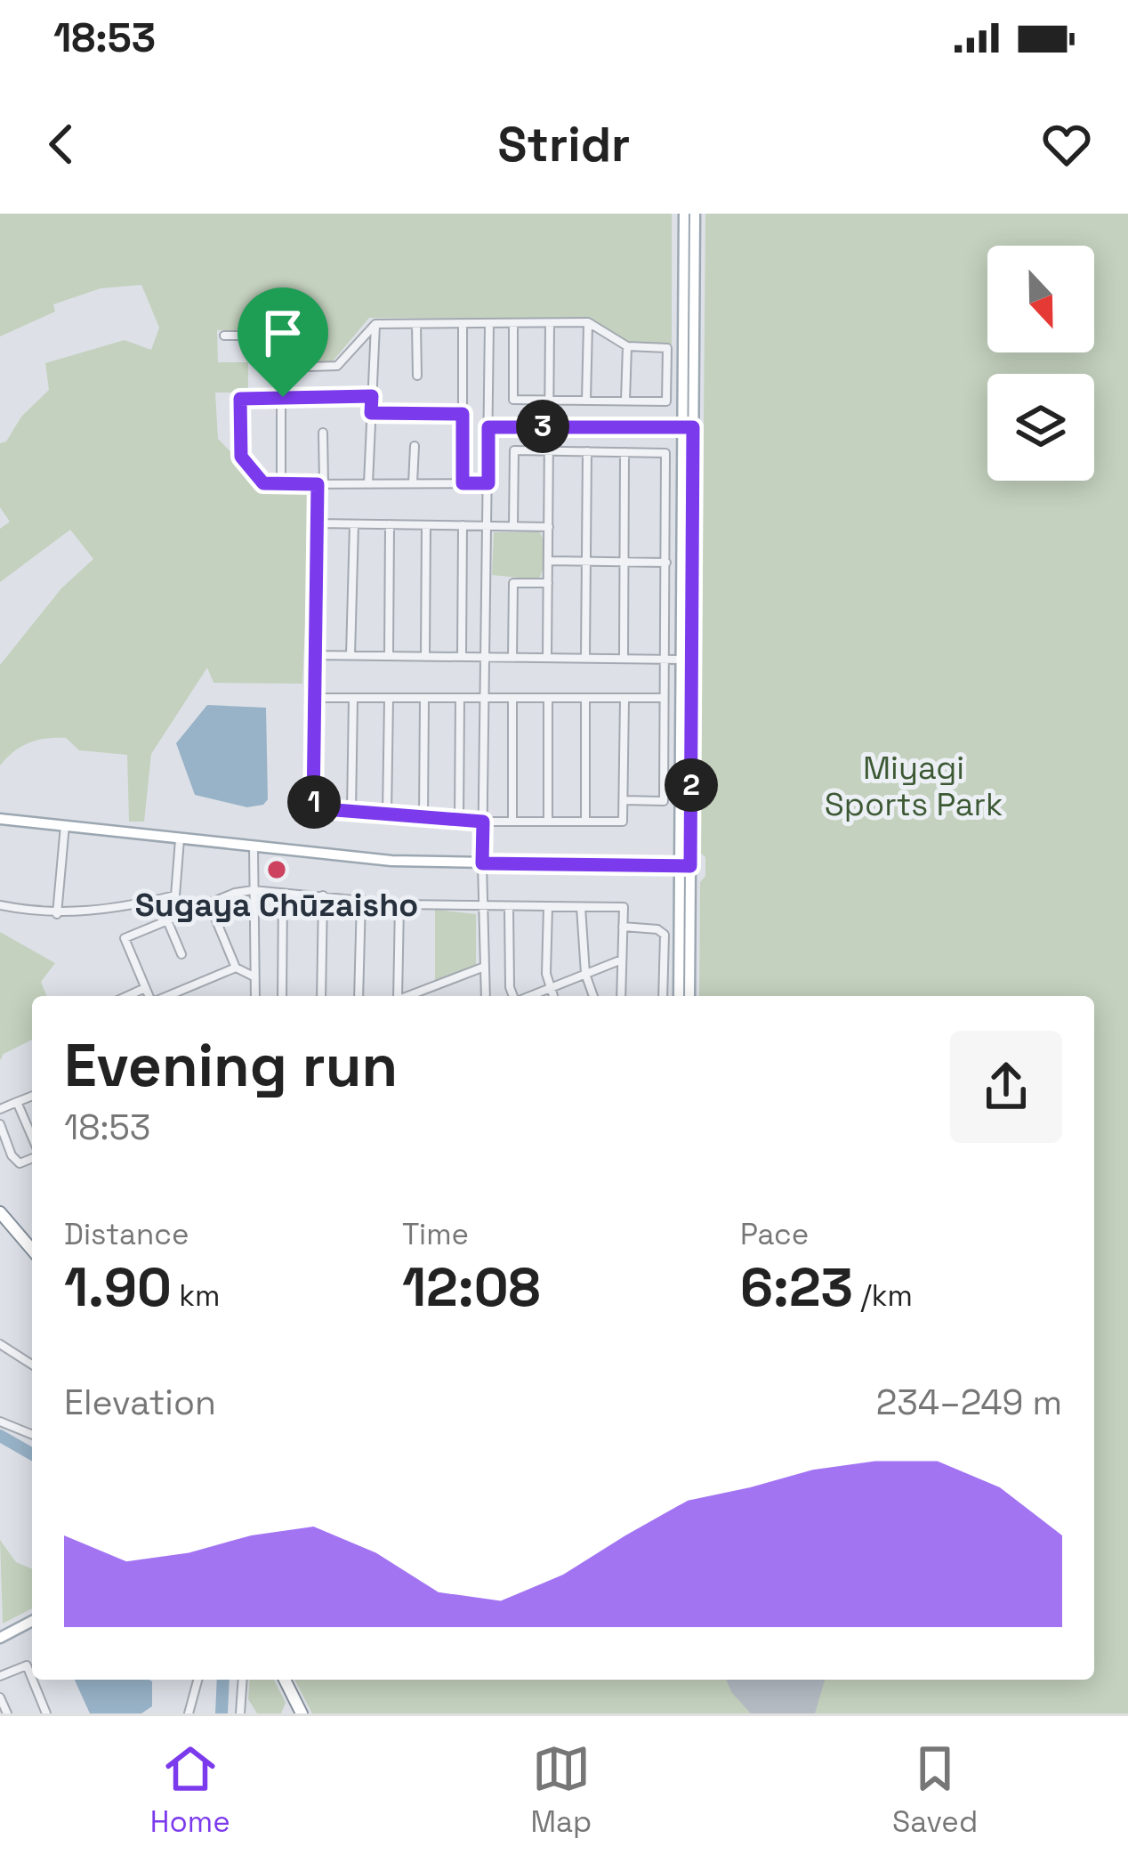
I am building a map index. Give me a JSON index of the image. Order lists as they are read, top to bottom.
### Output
{
  "parks": ["Miyagi Sports Park"],
  "places": ["Sugaya Chūzaisho"],
  "north": "bottom",
  "page": {
    "status": "18:53",
    "header": "Stridr",
    "pins": ["3", "2", "1"],
    "heading": ["Evening run", "18:53"],
    "stats": [
      ["Distance", "1.90 km"],
      ["Time", "12:08"],
      ["Pace", "6:23 /km"]
    ],
    "chart": ["Elevation", "234–249 m"],
    "tabs": ["Home", "Map", "Saved"]
  }
}
